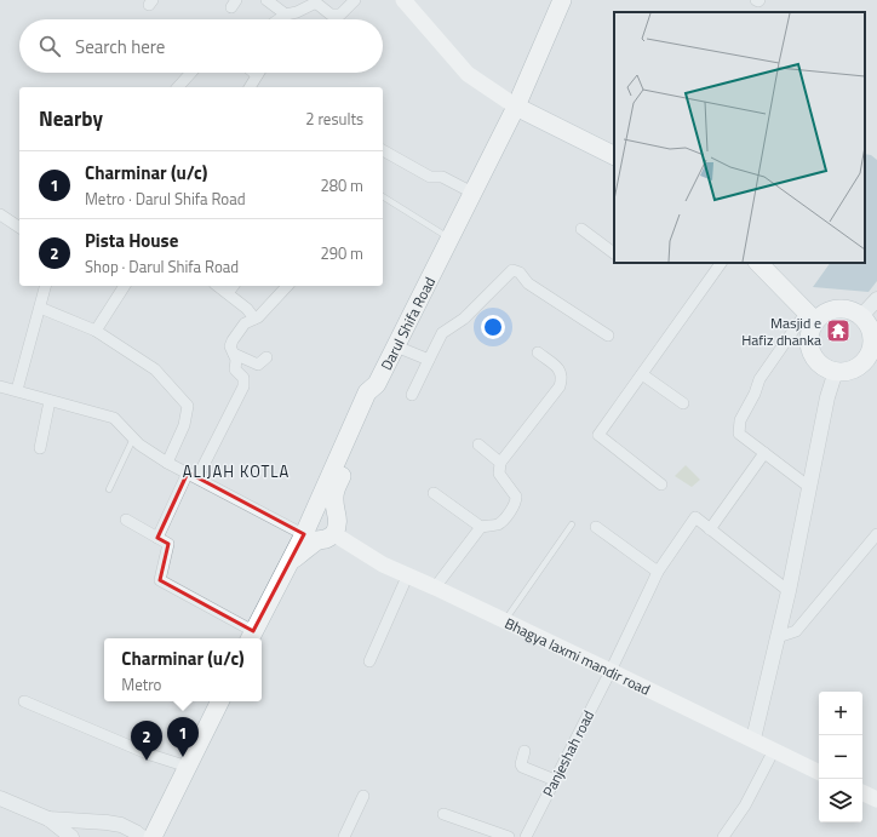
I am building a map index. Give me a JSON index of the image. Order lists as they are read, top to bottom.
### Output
{
  "streets": {
    "main road": ["Darul Shifa Road", "Bhagya laxmi mandir road"],
    "street": ["Panjeshah road"]
  },
  "crossings": [
    ["Darul Shifa Road", "Bhagya laxmi mandir road"],
    ["Bhagya laxmi mandir road", "Panjeshah road"]
  ],
  "districts": ["ALIJAH KOTLA"],
  "places": {
    "temple": ["Masjid e Hafiz dhanka"]
  },
  "page": {
    "search": "Search here",
    "heading": ["Nearby", "2 results"],
    "list": [
      {
        "mark": "1",
        "name": "Charminar (u/c)",
        "note": "Metro · Darul Shifa Road",
        "value": "280 m"
      },
      {
        "mark": "2",
        "name": "Pista House",
        "note": "Shop · Darul Shifa Road",
        "value": "290 m"
      }
    ],
    "popup": ["Charminar (u/c)", "Metro"],
    "map_buttons": ["+", "−"],
    "pins": ["1", "2"]
  }
}
